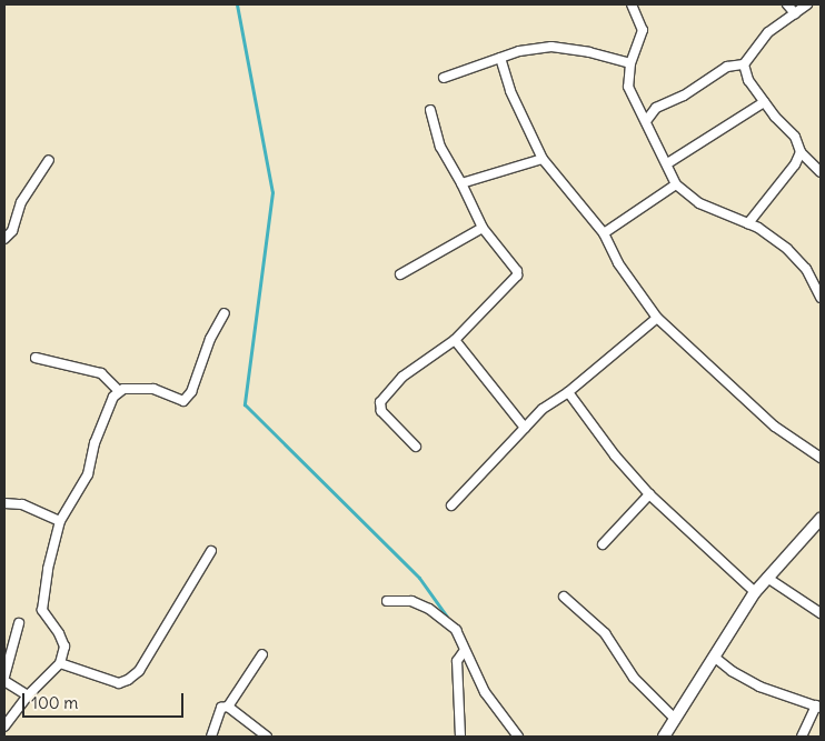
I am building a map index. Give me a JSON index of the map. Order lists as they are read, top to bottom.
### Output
{
  "scale_bar": "100 m"
}
